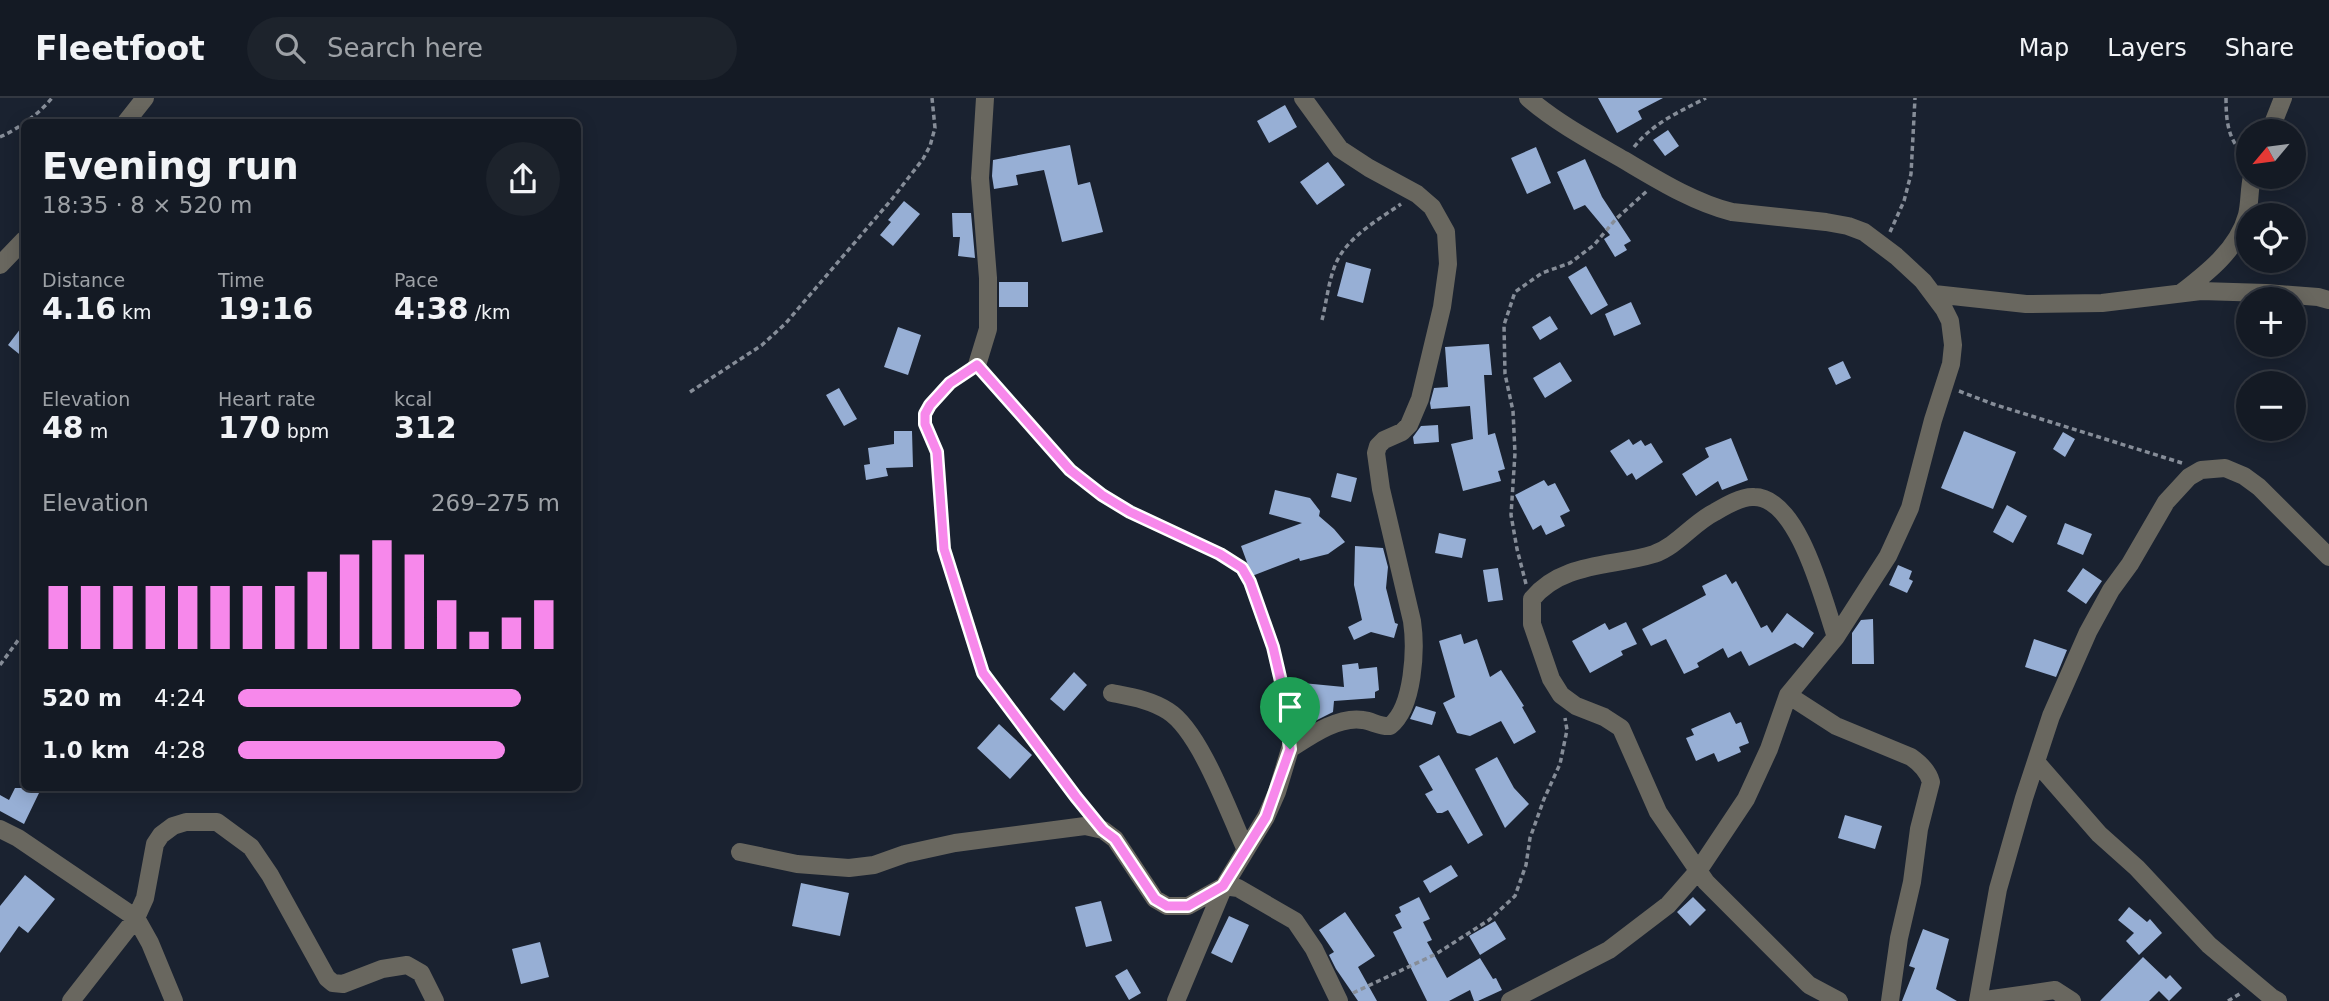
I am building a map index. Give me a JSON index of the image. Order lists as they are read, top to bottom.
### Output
{
  "north": "bottom left",
  "page": {
    "header": "Fleetfoot",
    "search": "Search here",
    "nav": ["Map", "Layers", "Share"],
    "map_buttons": ["+", "−"],
    "heading": ["Evening run", "18:35 · 8 × 520 m"],
    "stats": [
      ["Distance", "4.16 km"],
      ["Time", "19:16"],
      ["Pace", "4:38 /km"],
      ["Elevation", "48 m"],
      ["Heart rate", "170 bpm"],
      ["kcal", "312"]
    ],
    "chart": ["Elevation", "269–275 m"],
    "list": [
      {
        "name": "520 m",
        "note": "4:24"
      },
      {
        "name": "1.0 km",
        "note": "4:28"
      }
    ]
  }
}
